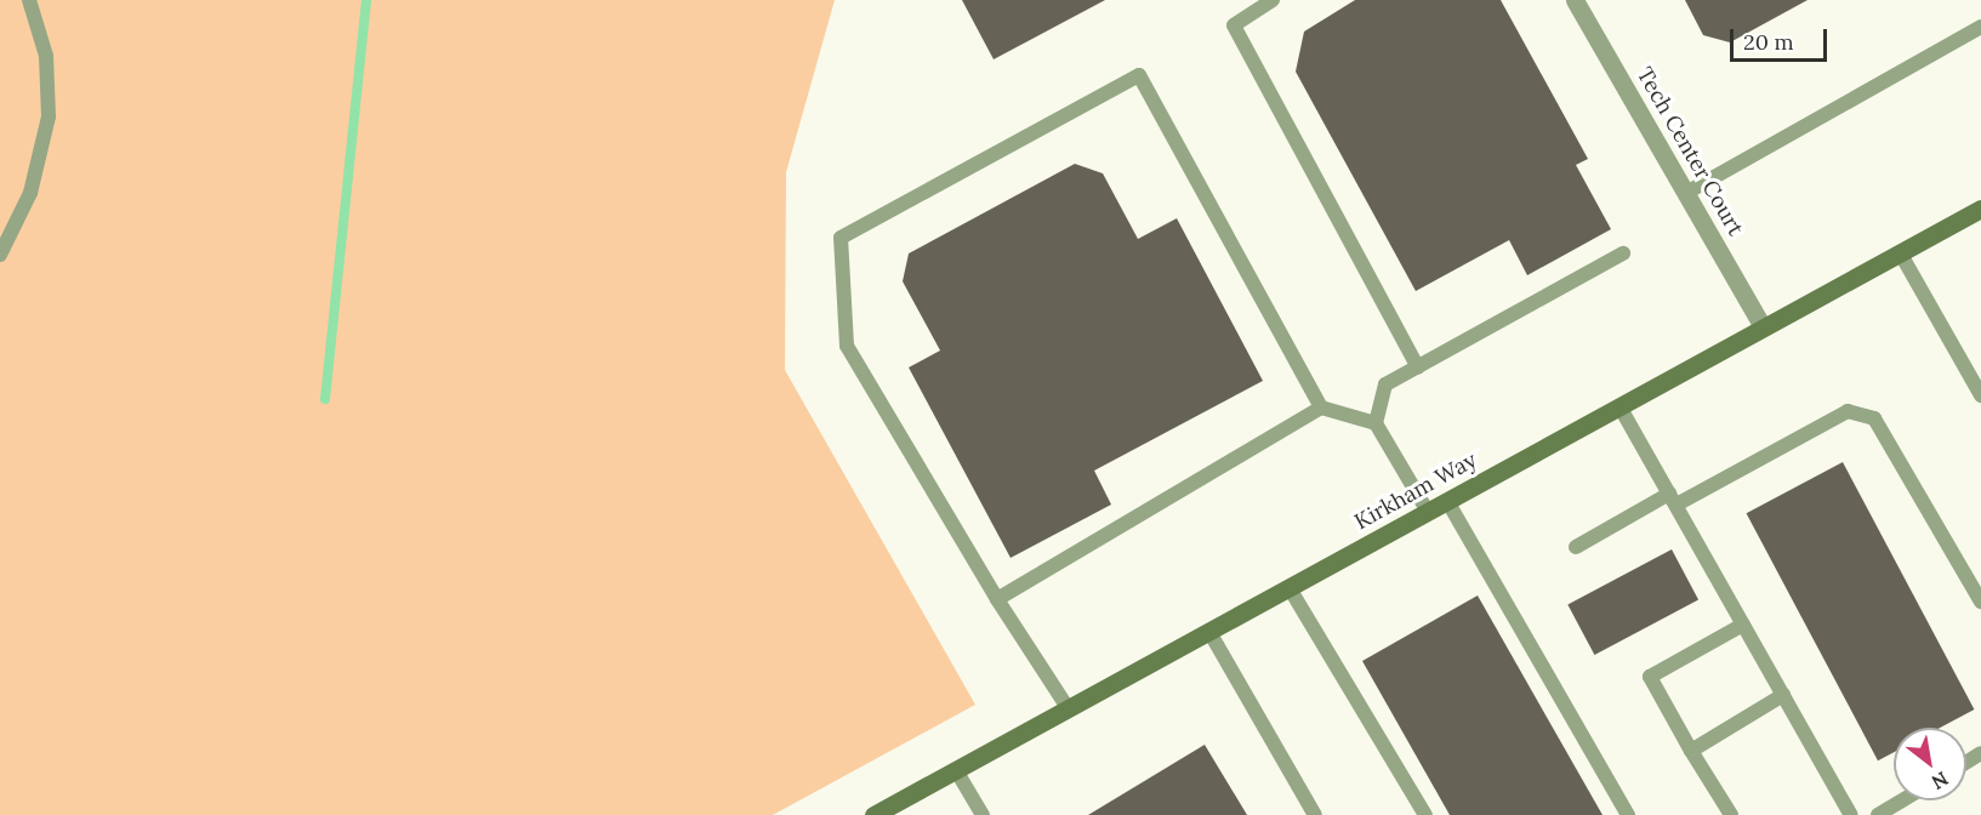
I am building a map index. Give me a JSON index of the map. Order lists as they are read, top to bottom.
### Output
{
  "streets": {
    "main road": ["Kirkham Way"],
    "street": ["Tech Center Court"]
  },
  "crossings": [
    ["Tech Center Court", "Kirkham Way"]
  ],
  "scale_bar": "20 m",
  "north": "bottom right"
}
